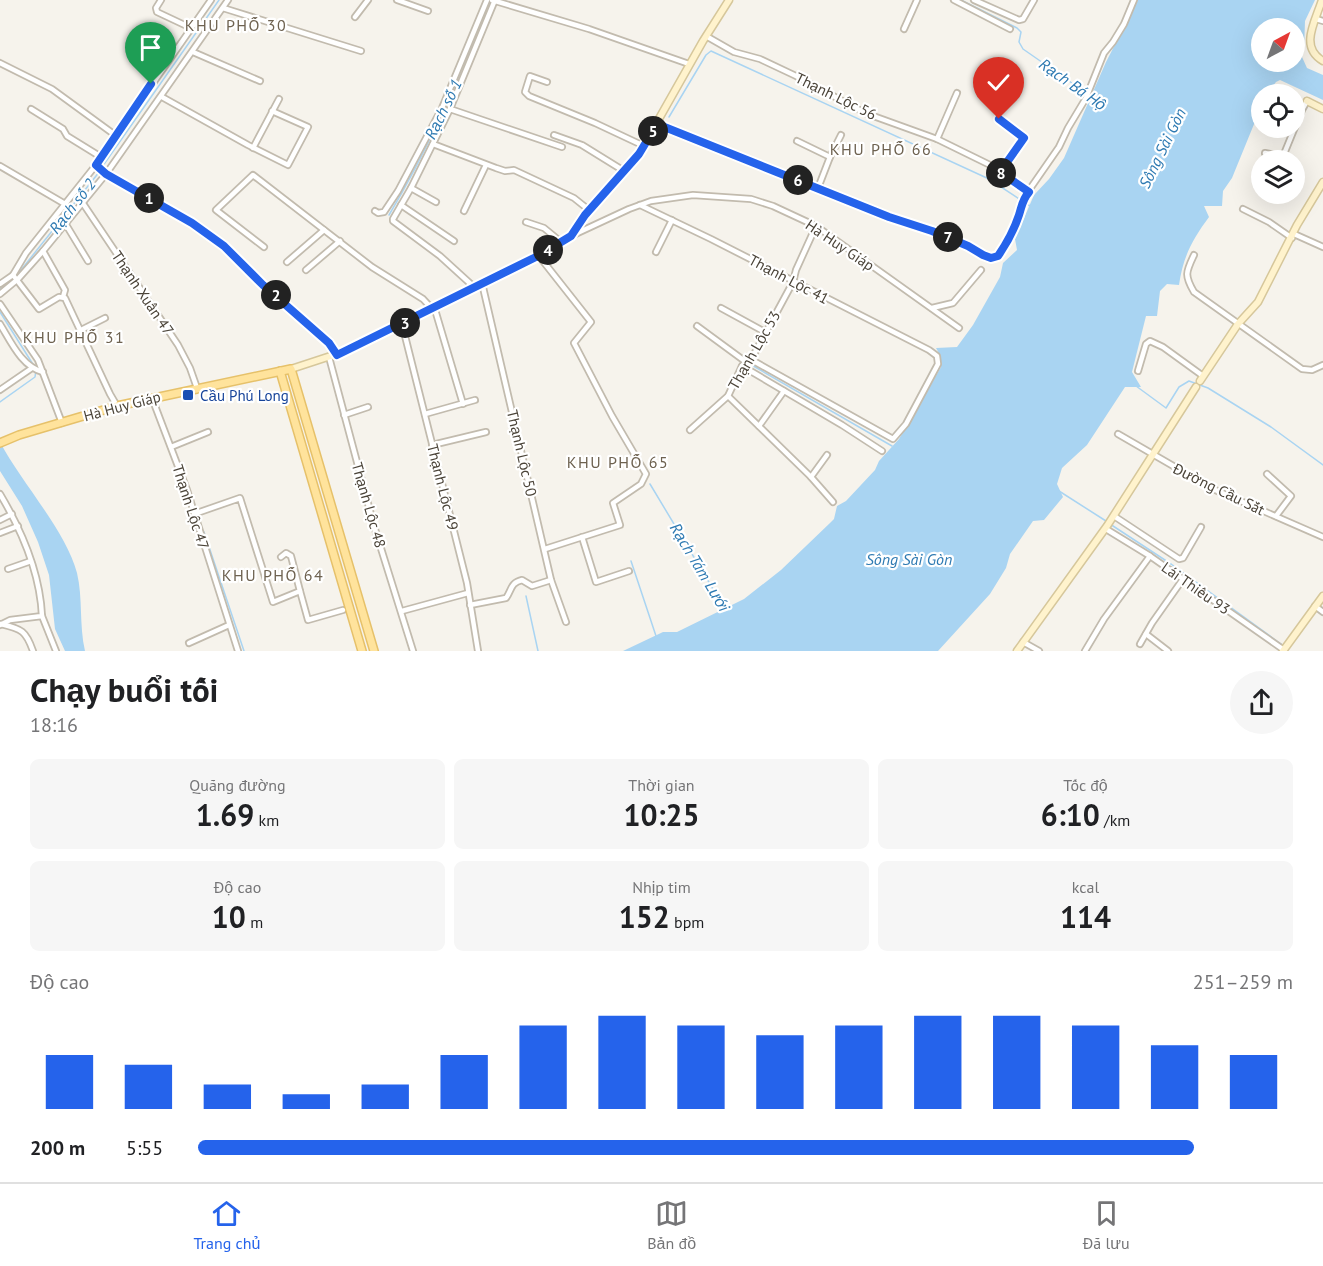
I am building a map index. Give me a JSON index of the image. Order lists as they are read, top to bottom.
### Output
{
  "streets": {
    "main road": ["Hà Huy Giáp"],
    "street": [
      "Thạnh Lộc 56",
      "Thạnh Lộc 41",
      "Thạnh Xuân 47",
      "Thạnh Lộc 53",
      "Thạnh Lộc 50",
      "Thạnh Lộc 49",
      "Đường Cầu Sắt",
      "Thạnh Lộc 48",
      "Thạnh Lộc 47",
      "Lái Thiêu 93"
    ]
  },
  "crossings": [
    ["Hà Huy Giáp", "Thạnh Lộc 41"],
    ["Hà Huy Giáp", "Thạnh Xuân 47"],
    ["Hà Huy Giáp", "Thạnh Lộc 53"],
    ["Hà Huy Giáp", "Thạnh Lộc 50"],
    ["Hà Huy Giáp", "Thạnh Lộc 49"],
    ["Hà Huy Giáp", "Thạnh Lộc 48"],
    ["Hà Huy Giáp", "Thạnh Lộc 47"],
    ["Thạnh Lộc 41", "Thạnh Lộc 53"]
  ],
  "districts": [
    "KHU PHỐ 30",
    "KHU PHỐ 66",
    "KHU PHỐ 31",
    "KHU PHỐ 65",
    "KHU PHỐ 64"
  ],
  "water": [
    "Rạch Bá Hộ",
    "Rạch số 1",
    "Sông Sài Gòn",
    "Rạch số 2",
    "Rạch Tám Lưới"
  ],
  "places": {
    "transit": ["Cầu Phú Long"]
  },
  "north": "top right",
  "page": {
    "pins": [
      "5",
      "8",
      "6",
      "1",
      "7",
      "4",
      "2",
      "3"
    ],
    "heading": ["Chạy buổi tối", "18:16"],
    "stats": [
      ["Quãng đường", "1.69 km"],
      ["Thời gian", "10:25"],
      ["Tốc độ", "6:10 /km"],
      ["Độ cao", "10 m"],
      ["Nhịp tim", "152 bpm"],
      ["kcal", "114"]
    ],
    "chart": ["Độ cao", "251–259 m"],
    "list": [
      {
        "name": "200 m",
        "note": "5:55"
      }
    ],
    "tabs": ["Trang chủ", "Bản đồ", "Đã lưu"]
  }
}
